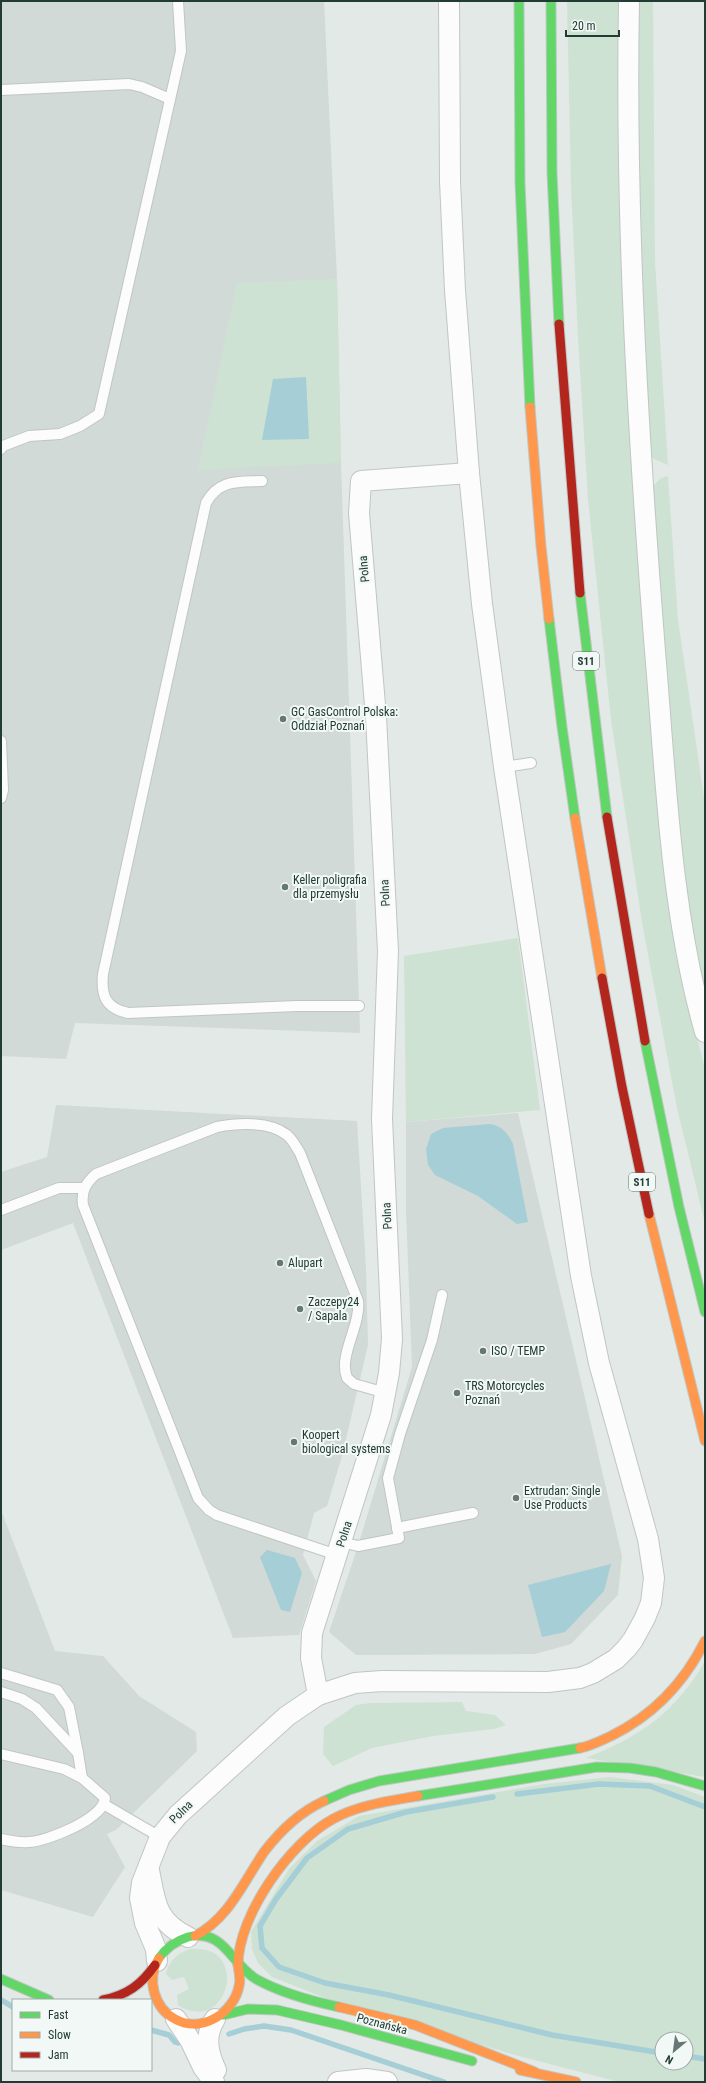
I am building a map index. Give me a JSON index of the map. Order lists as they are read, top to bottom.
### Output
{
  "streets": {
    "main road": ["S11", "Poznańska"],
    "street": ["Polna"]
  },
  "crossings": [
    ["Polna", "Poznańska"]
  ],
  "places": [
    "GC GasControl Polska: Oddział Poznań",
    "Keller poligrafia dla przemysłu",
    "Alupart",
    "Zaczepy24 / Sapala",
    "ISO / TEMP",
    "TRS Motorcycles Poznań",
    "Koopert biological systems",
    "Extrudan: Single Use Products"
  ],
  "legend": ["Fast", "Slow", "Jam"],
  "scale_bar": "20 m",
  "north": "bottom left"
}
